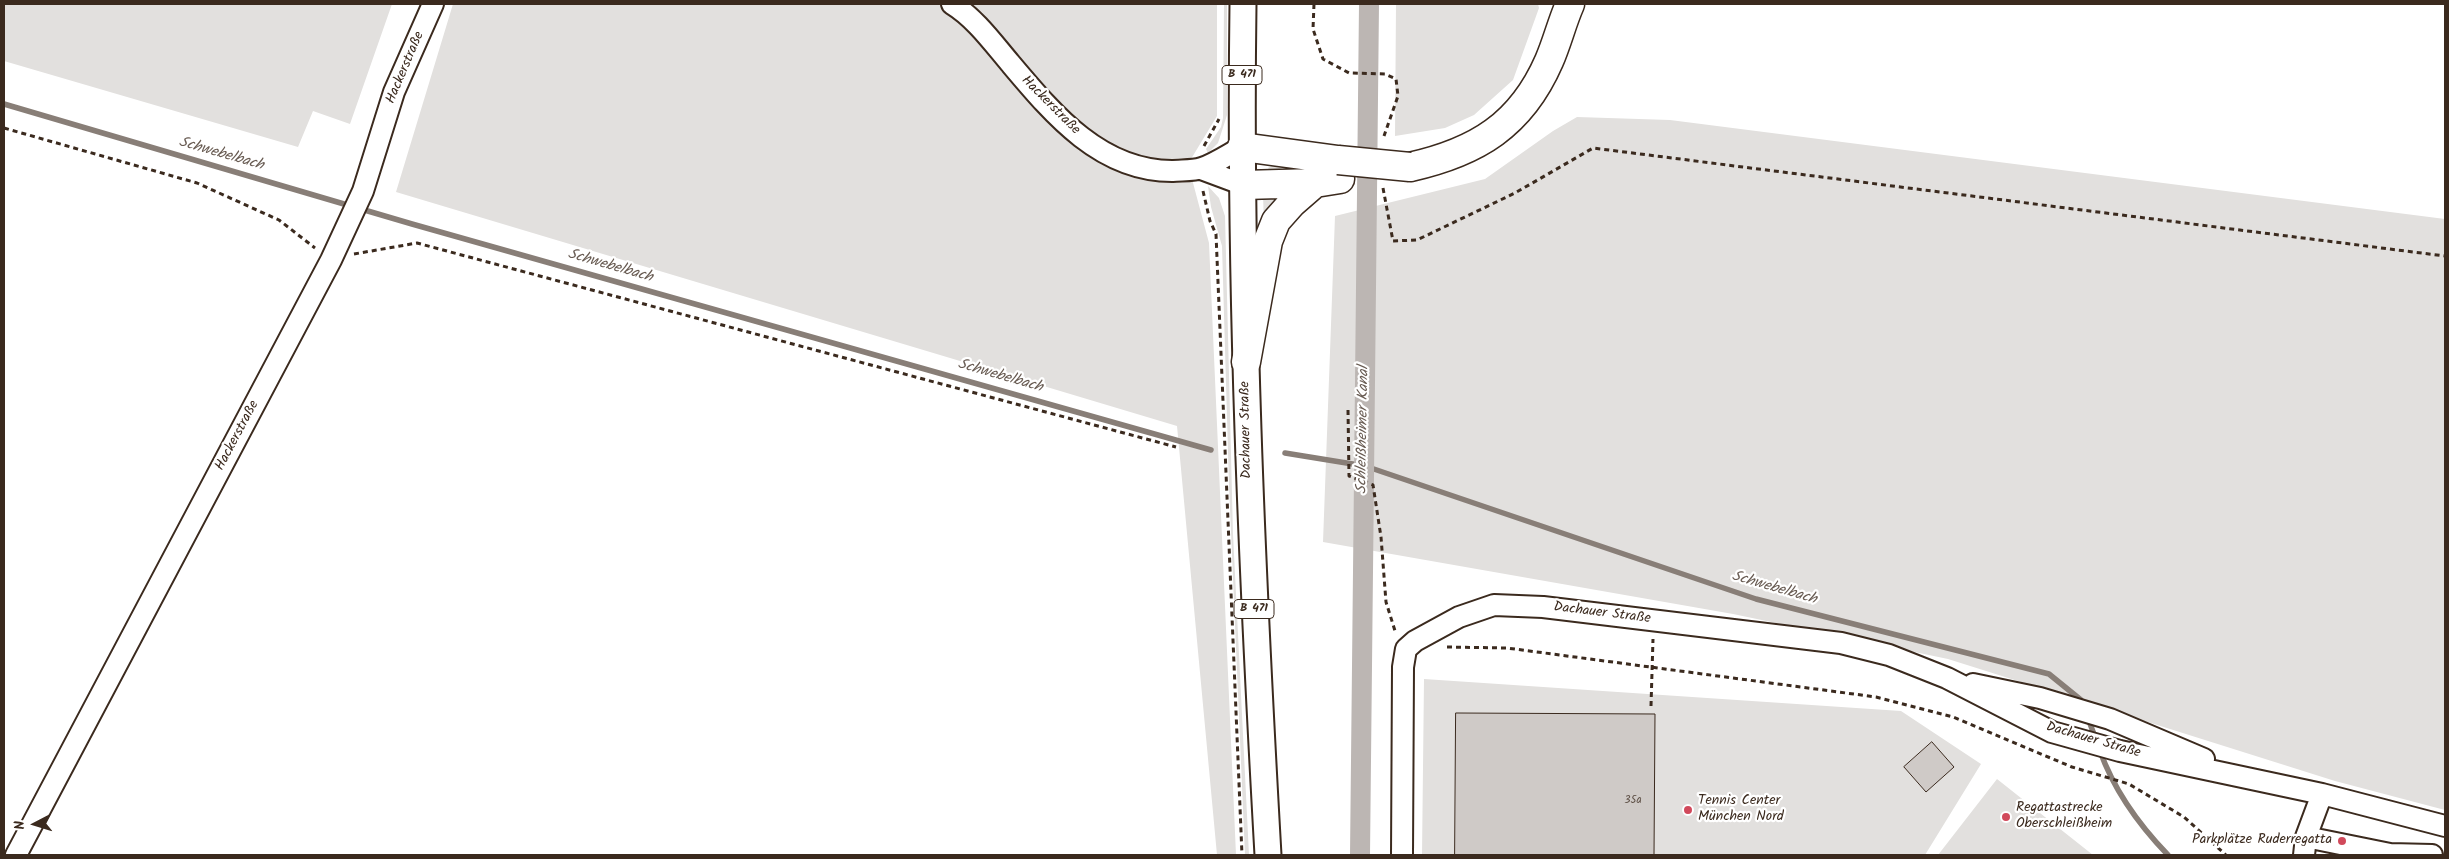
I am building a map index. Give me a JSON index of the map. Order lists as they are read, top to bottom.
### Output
{
  "streets": {
    "main road": ["B 471", "Dachauer Straße"],
    "street": ["Hackerstraße"]
  },
  "crossings": [
    ["Hackerstraße", "Dachauer Straße"]
  ],
  "water": ["Schwebelbach", "Schleißheimer Kanal"],
  "places": ["Tennis Center München Nord", "Regattastrecke Oberschleißheim", "Parkplätze Ruderregatta"],
  "house_numbers": ["35a"],
  "north": "left"
}
